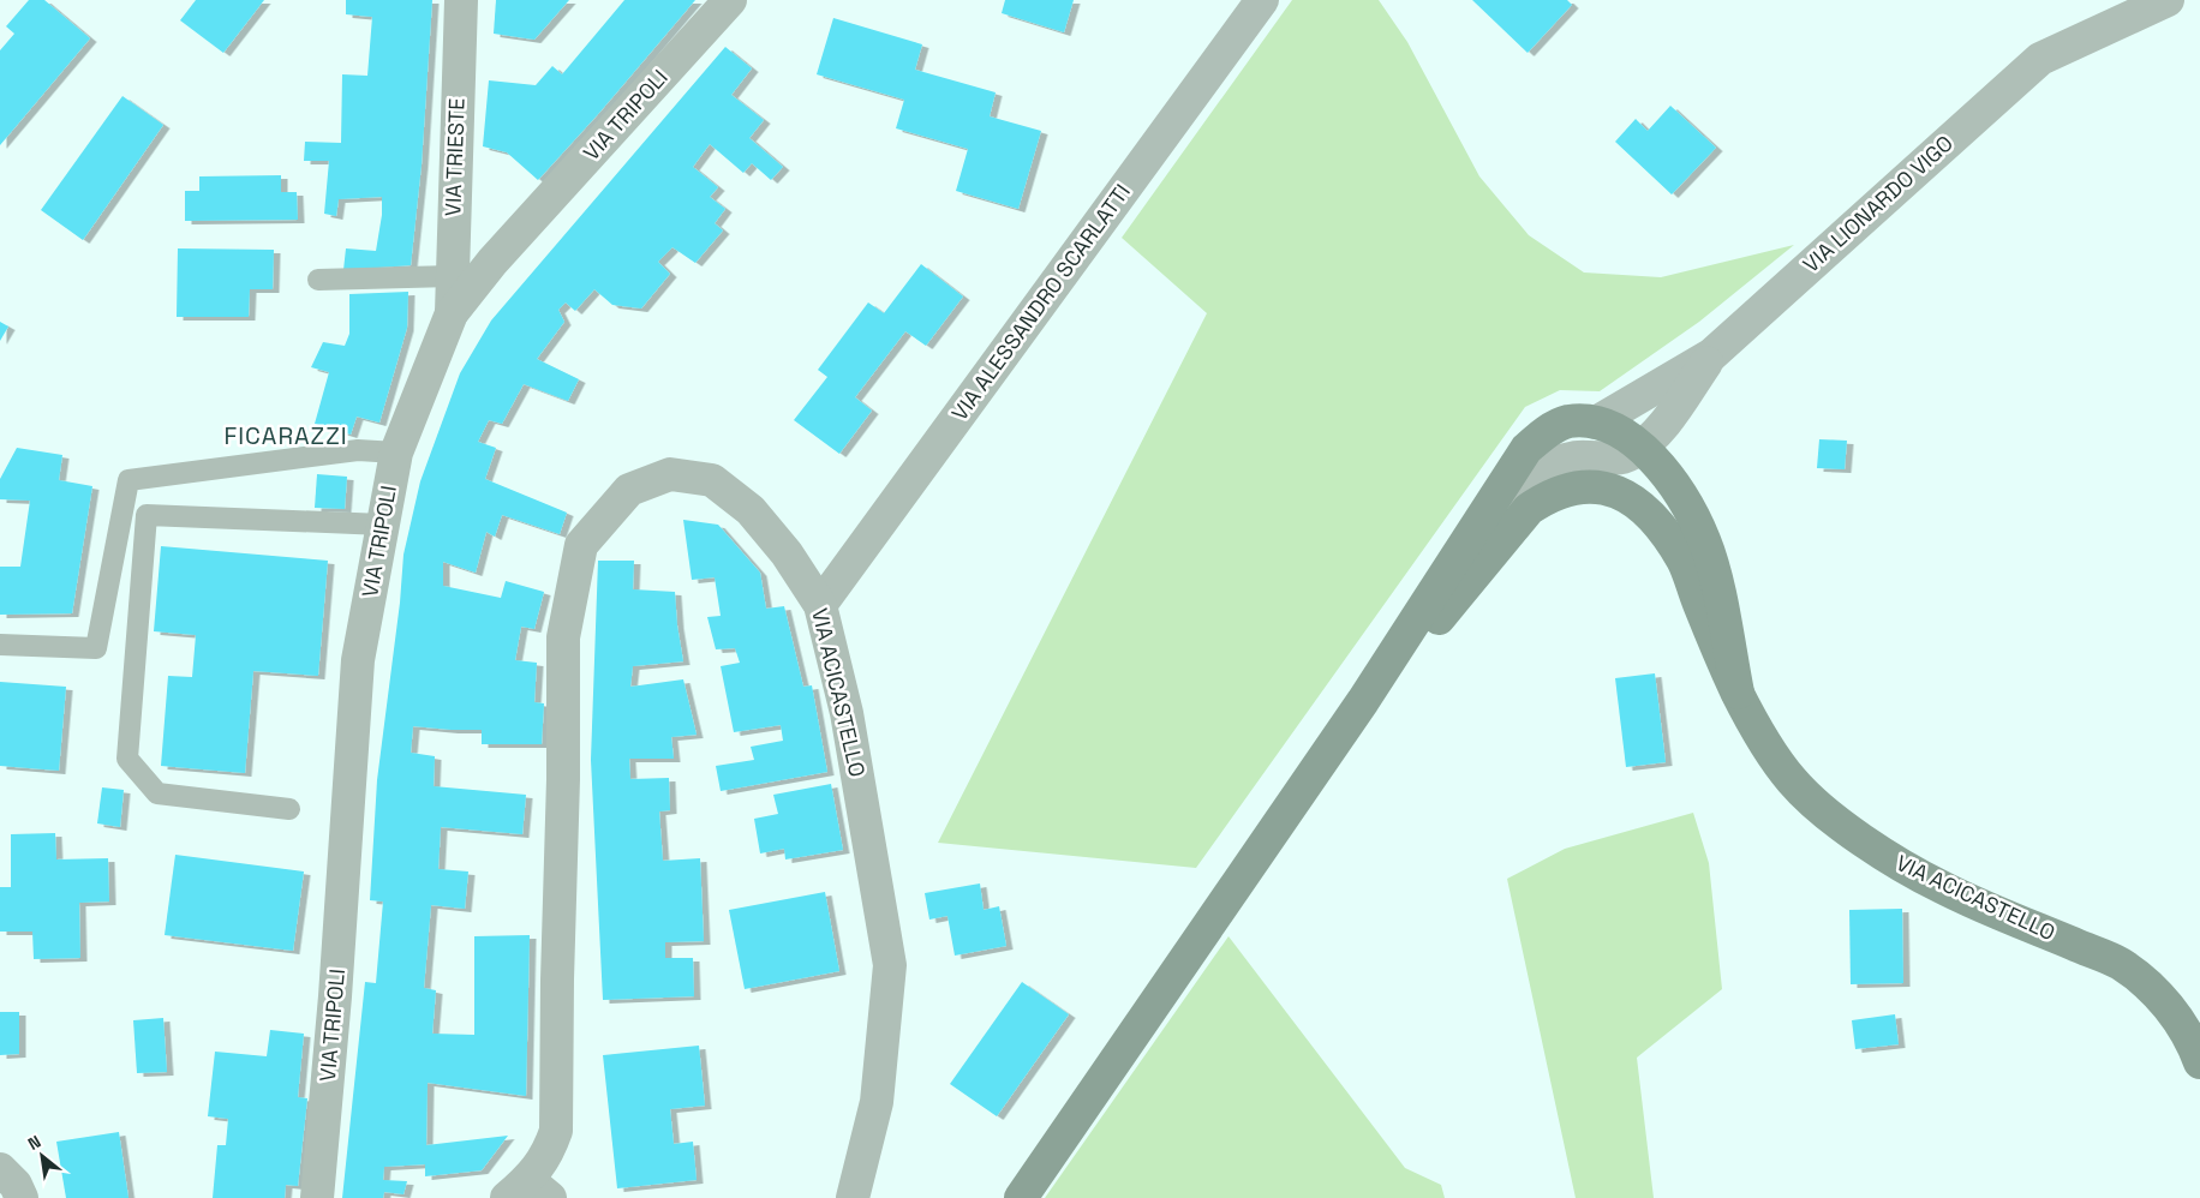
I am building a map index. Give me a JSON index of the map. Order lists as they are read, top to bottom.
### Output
{
  "streets": {
    "main road": ["VIA ACICASTELLO"],
    "street": [
      "VIA TRIPOLI",
      "VIA TRIESTE",
      "VIA LIONARDO VIGO",
      "VIA ALESSANDRO SCARLATTI"
    ]
  },
  "crossings": [
    ["VIA TRIPOLI", "VIA TRIESTE"],
    ["VIA ALESSANDRO SCARLATTI", "VIA ACICASTELLO"]
  ],
  "districts": ["FICARAZZI"],
  "north": "top left"
}
